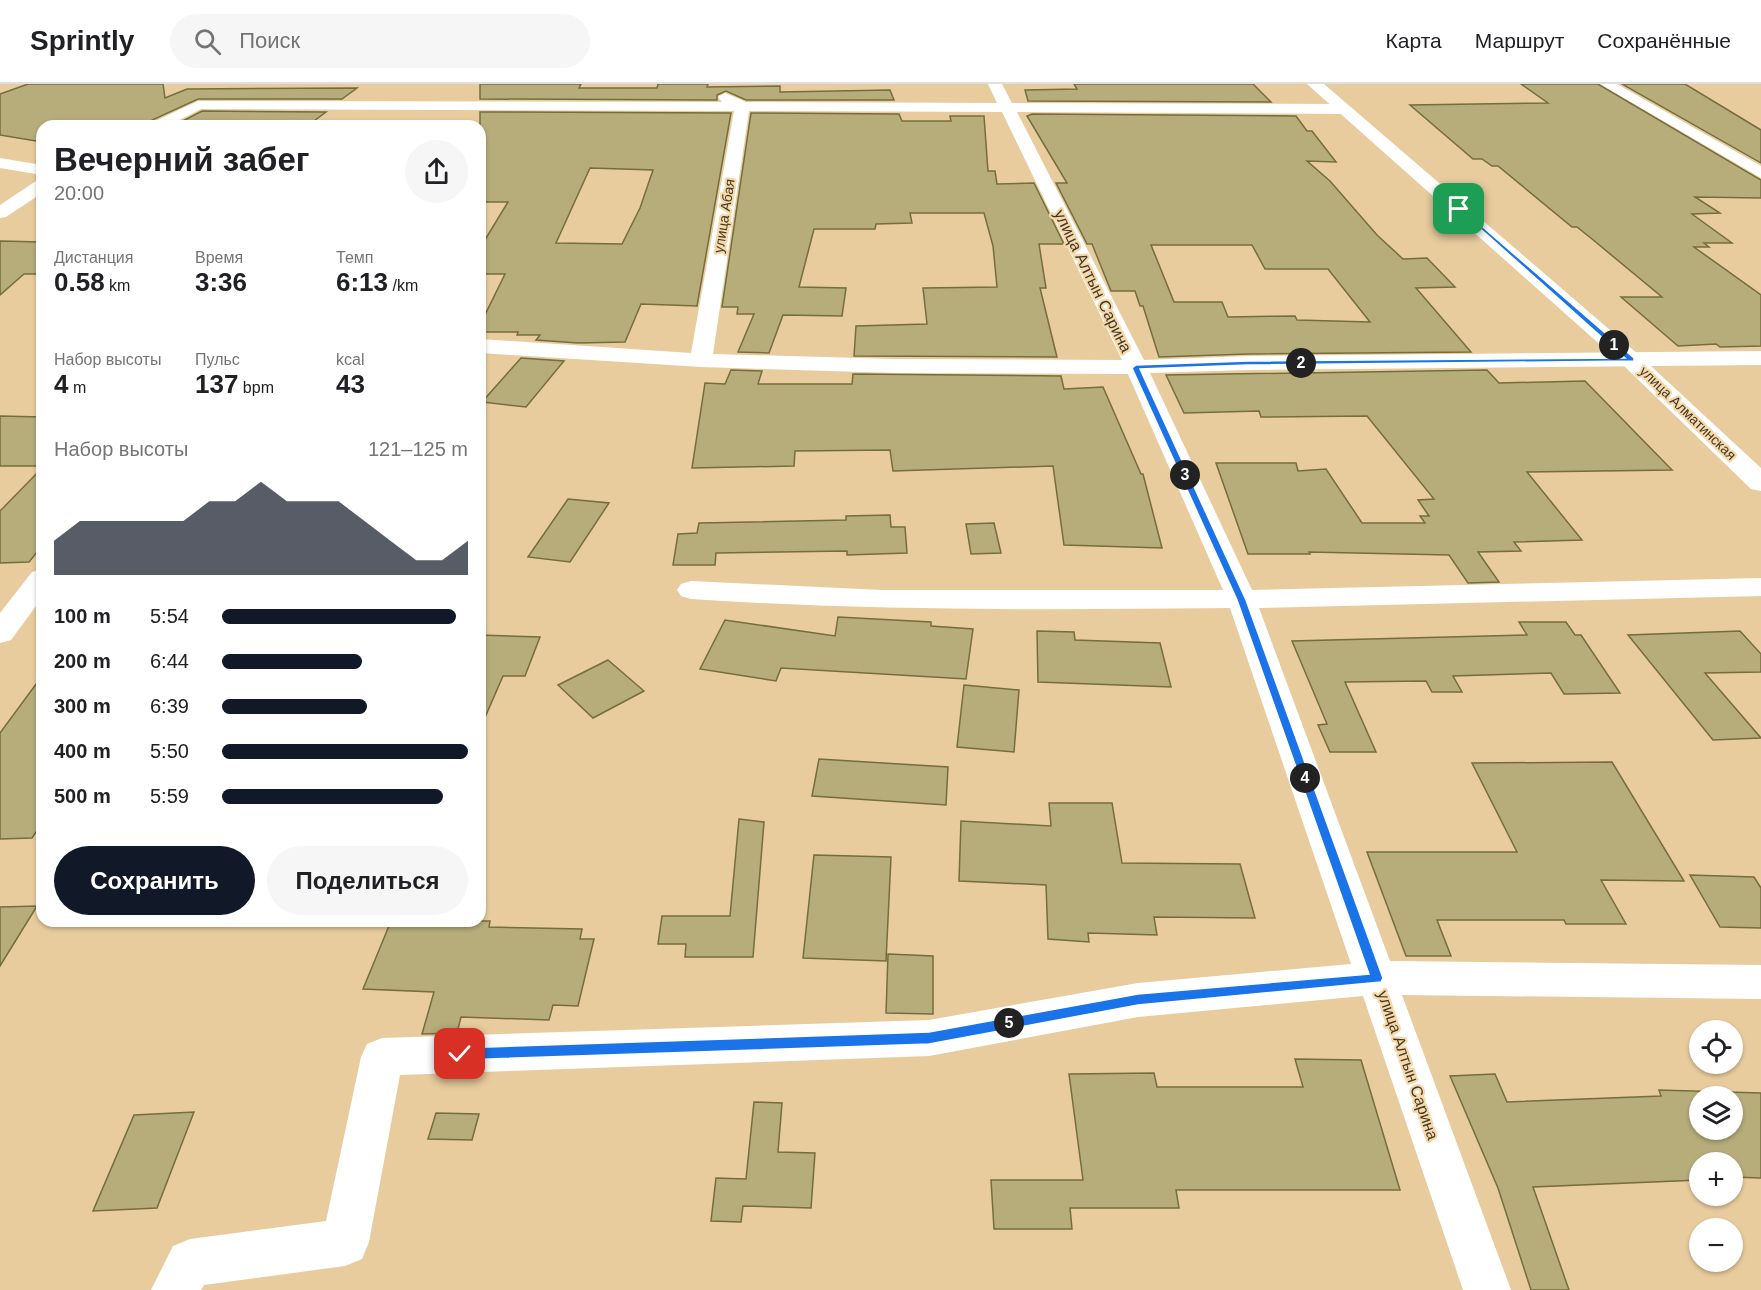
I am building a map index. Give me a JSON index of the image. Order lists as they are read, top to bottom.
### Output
{
  "streets": {
    "street": ["улица Абая", "улица Алтын Сарина", "улица Алматинская"]
  },
  "page": {
    "header": "Sprintly",
    "search": "Поиск",
    "nav": ["Карта", "Маршрут", "Сохранённые"],
    "heading": ["Вечерний забег", "20:00"],
    "stats": [
      ["Дистанция", "0.58 km"],
      ["Время", "3:36"],
      ["Темп", "6:13 /km"],
      ["Набор высоты", "4 m"],
      ["Пульс", "137 bpm"],
      ["kcal", "43"]
    ],
    "pins": [
      "1",
      "2",
      "3",
      "4",
      "5"
    ],
    "chart": ["Набор высоты", "121–125 m"],
    "list": [
      {
        "name": "100 m",
        "note": "5:54"
      },
      {
        "name": "200 m",
        "note": "6:44"
      },
      {
        "name": "300 m",
        "note": "6:39"
      },
      {
        "name": "400 m",
        "note": "5:50"
      },
      {
        "name": "500 m",
        "note": "5:59"
      }
    ],
    "buttons": ["Сохранить", "Поделиться"],
    "map_buttons": ["+", "−"]
  }
}
